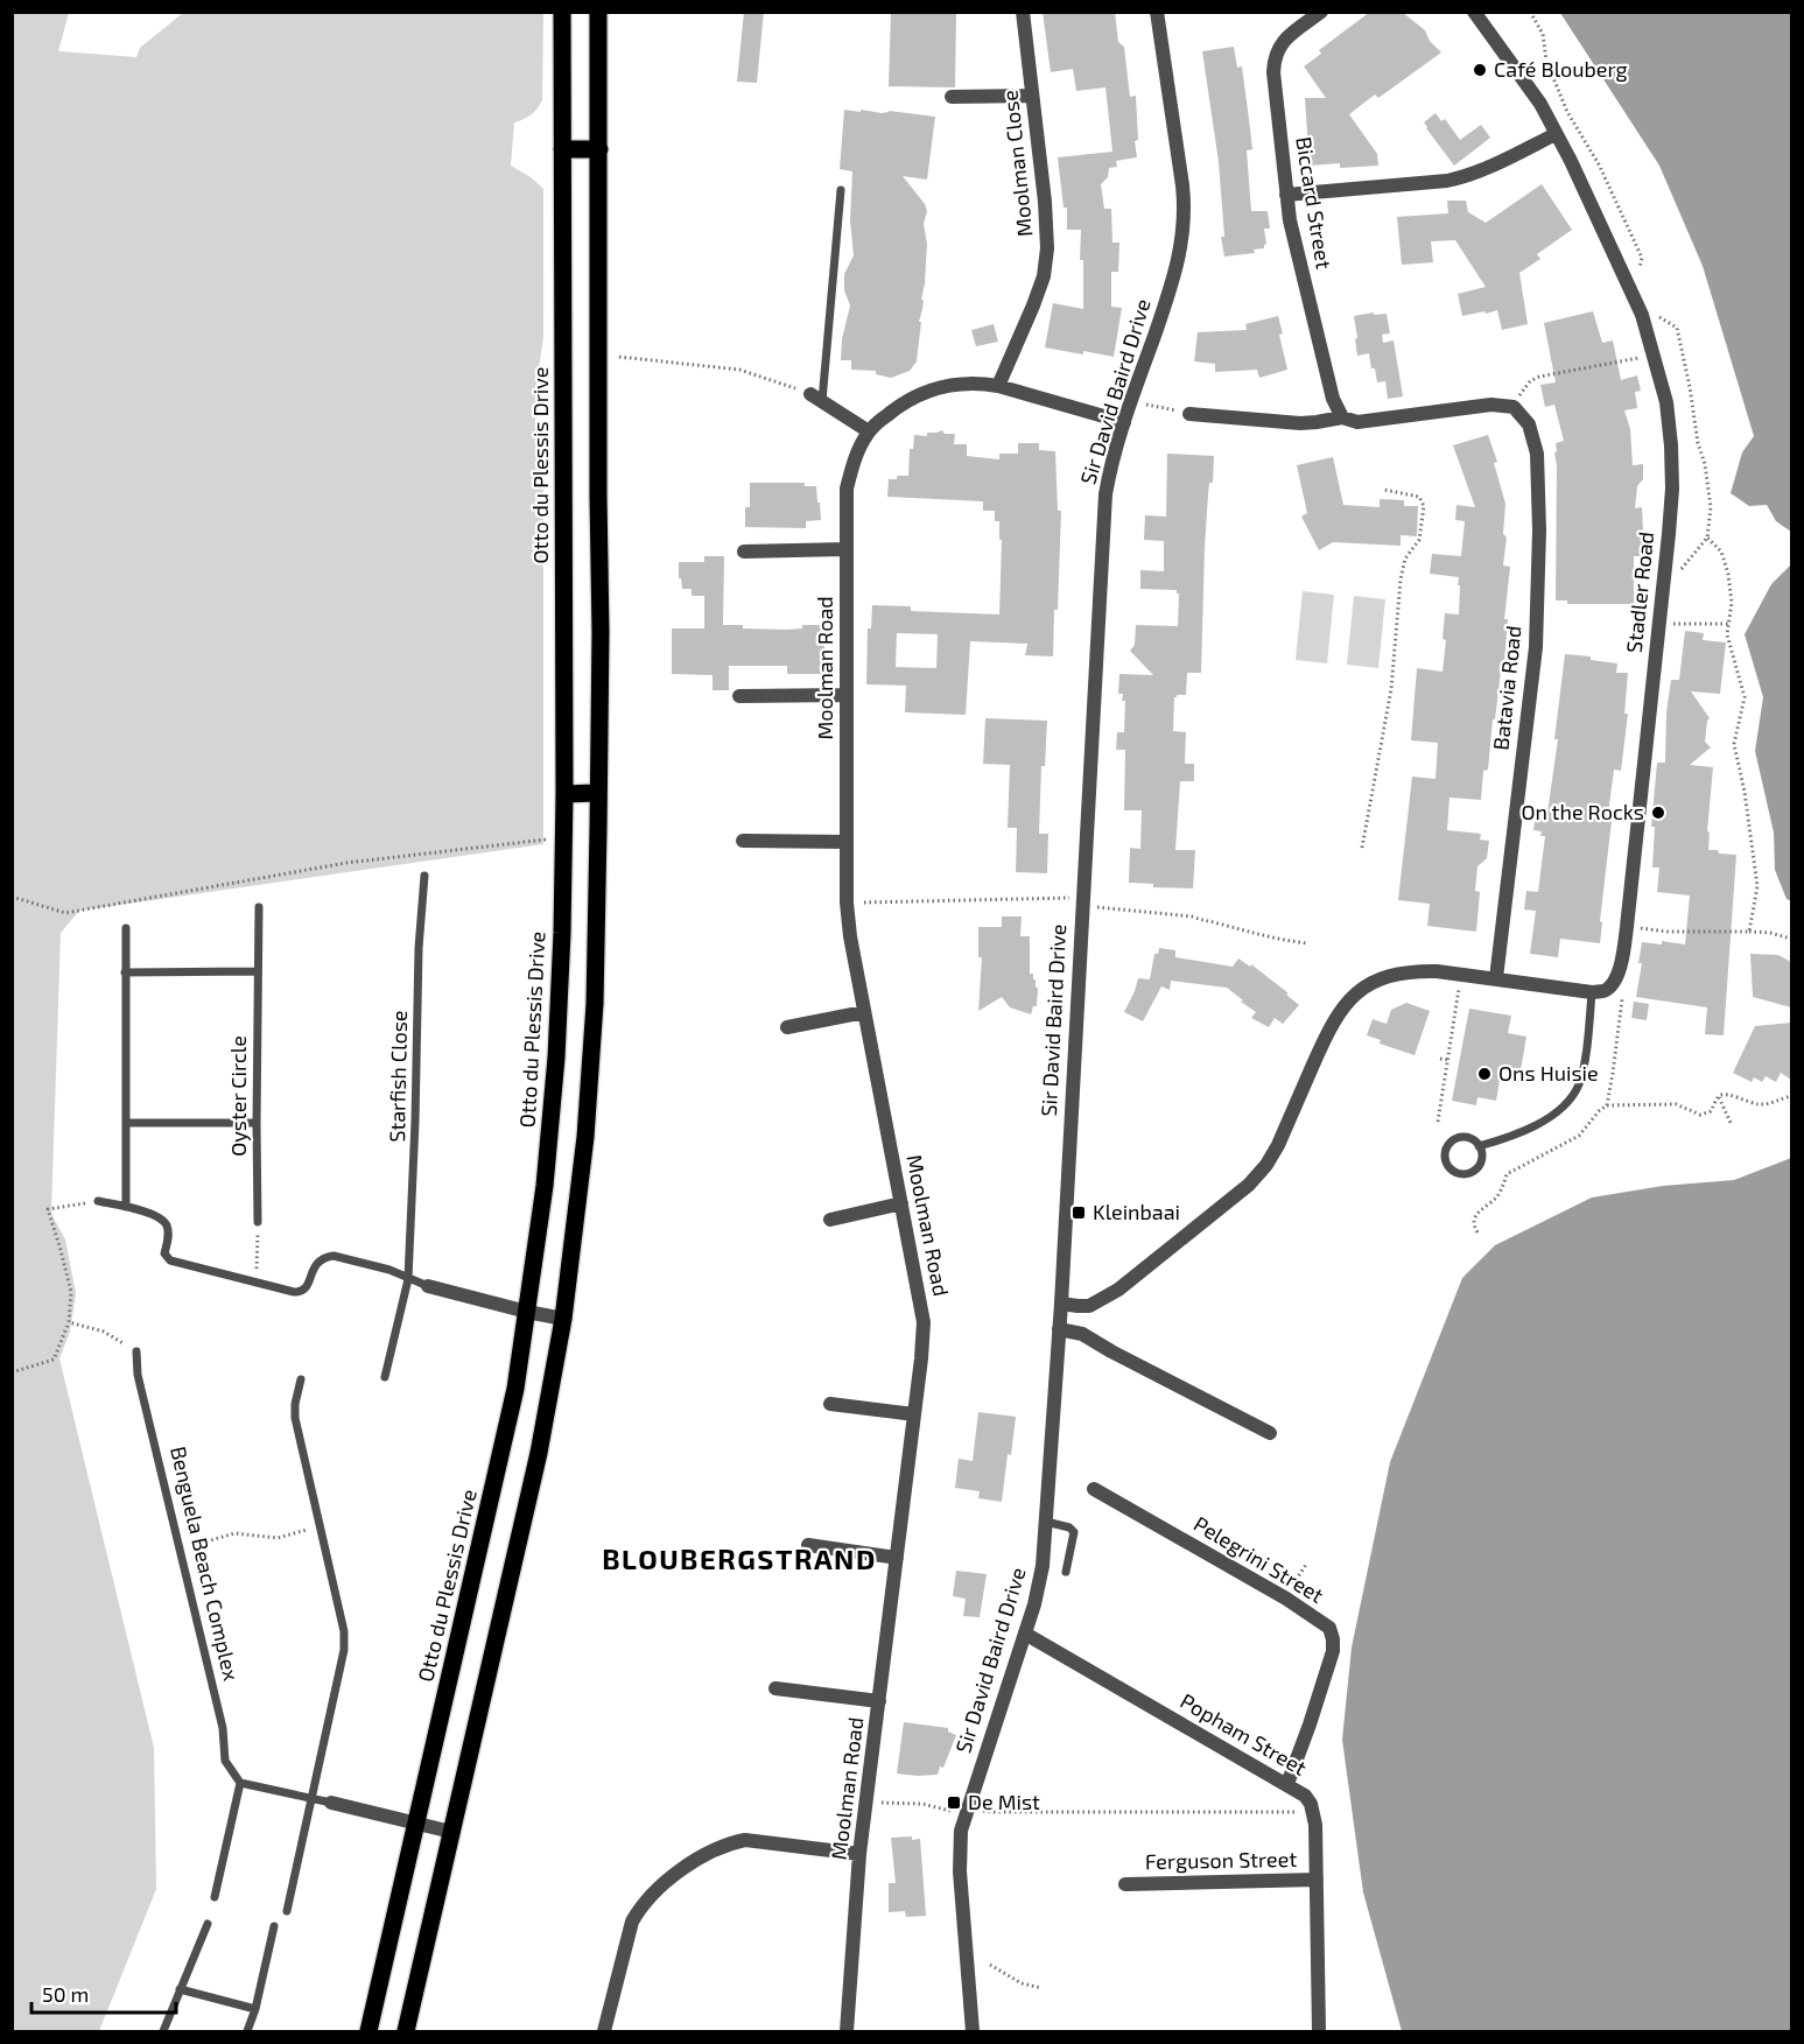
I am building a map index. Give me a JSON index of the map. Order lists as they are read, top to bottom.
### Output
{
  "streets": {
    "main road": ["Otto du Plessis Drive"],
    "street": [
      "Moolman Close",
      "Biccard Street",
      "Sir David Baird Drive",
      "Stadler Road",
      "Moolman Road",
      "Batavia Road",
      "Pelegrini Street",
      "Popham Street",
      "Ferguson Street"
    ],
    "lane": ["Starfish Close", "Oyster Circle", "Benguela Beach Complex"]
  },
  "crossings": [
    ["Moolman Close", "Moolman Road"],
    ["Sir David Baird Drive", "Moolman Road"],
    ["Sir David Baird Drive", "Popham Street"],
    ["Pelegrini Street", "Popham Street"]
  ],
  "districts": ["BLOUBERGSTRAND"],
  "places": {
    "other": ["Café Blouberg", "On the Rocks", "Ons Huisie"],
    "transit": ["Kleinbaai", "De Mist"]
  },
  "scale_bar": "50 m"
}
